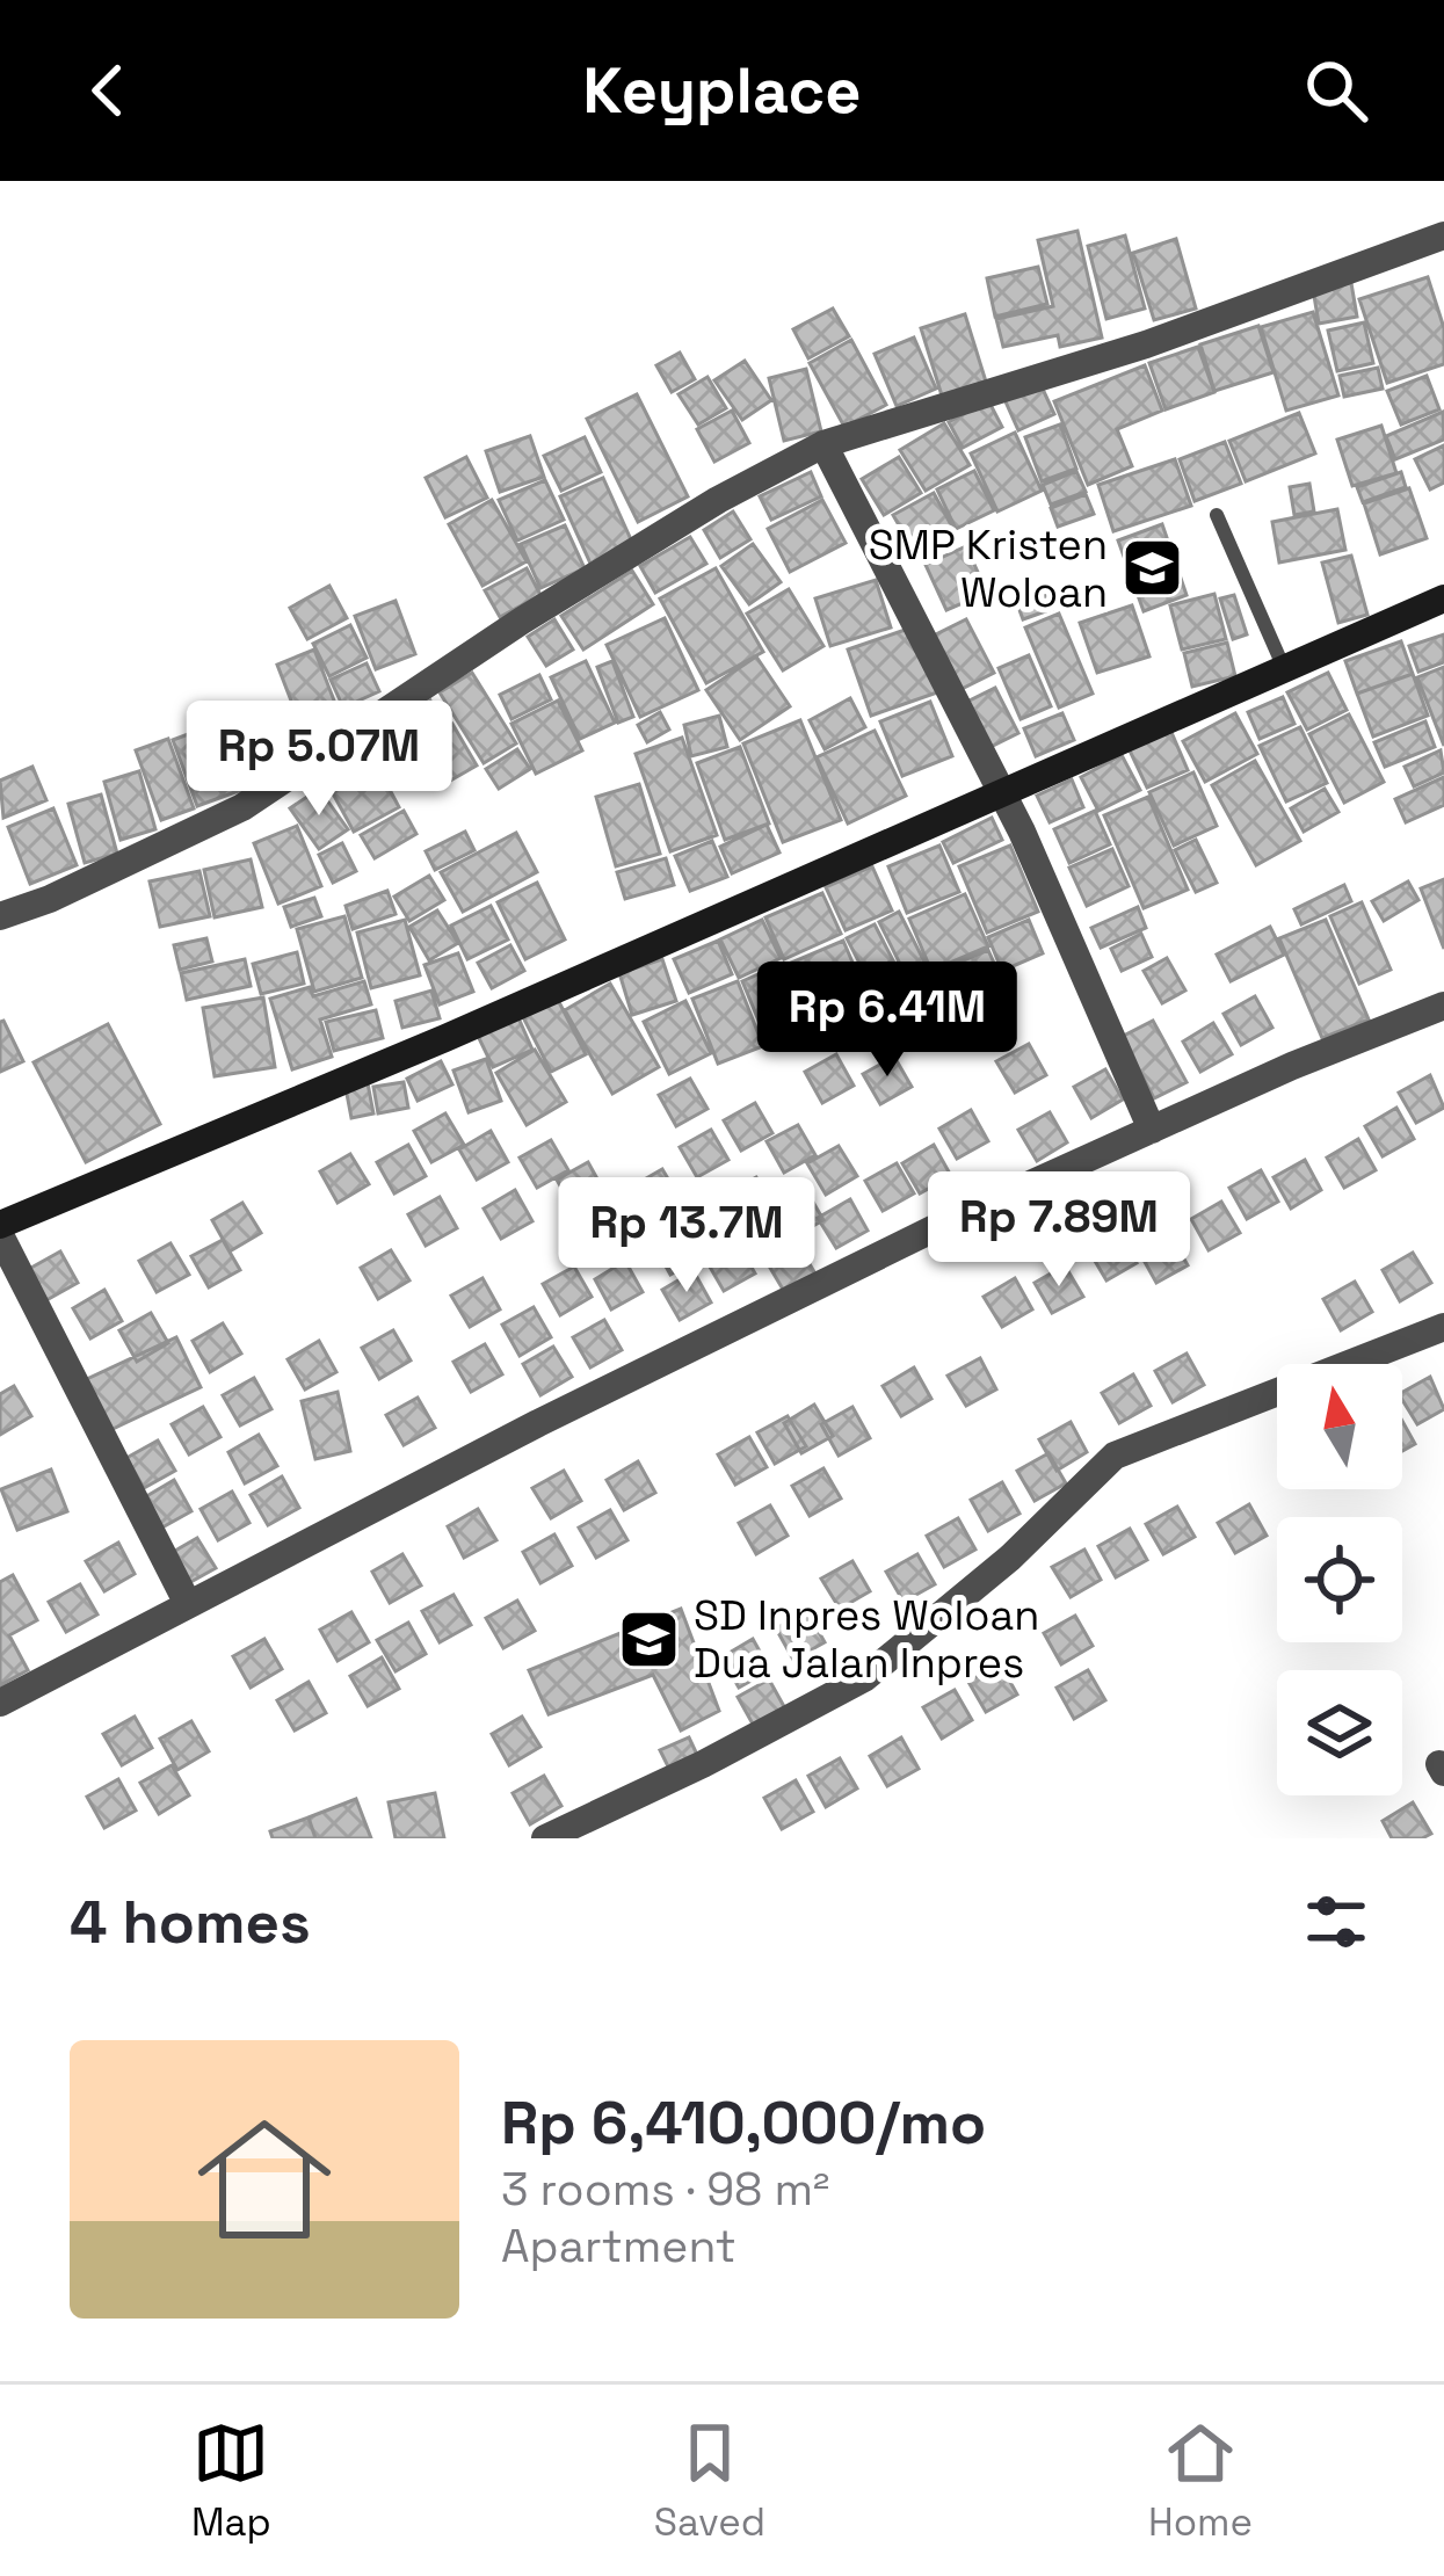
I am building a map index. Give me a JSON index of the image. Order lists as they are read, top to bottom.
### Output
{
  "places": {
    "school or university": ["SMP Kristen Woloan", "SD Inpres Woloan Dua Jalan Inpres"]
  },
  "north": "top",
  "page": {
    "header": "Keyplace",
    "price": [
      "Rp 5.07M",
      "Rp 6.41M",
      "Rp 7.89M",
      "Rp 13.7M"
    ],
    "heading": "4 homes",
    "list": [
      {
        "name": "Rp 6,410,000/mo",
        "note": "3 rooms · 98 m² · Apartment"
      }
    ],
    "tabs": ["Map", "Saved", "Home"]
  }
}
